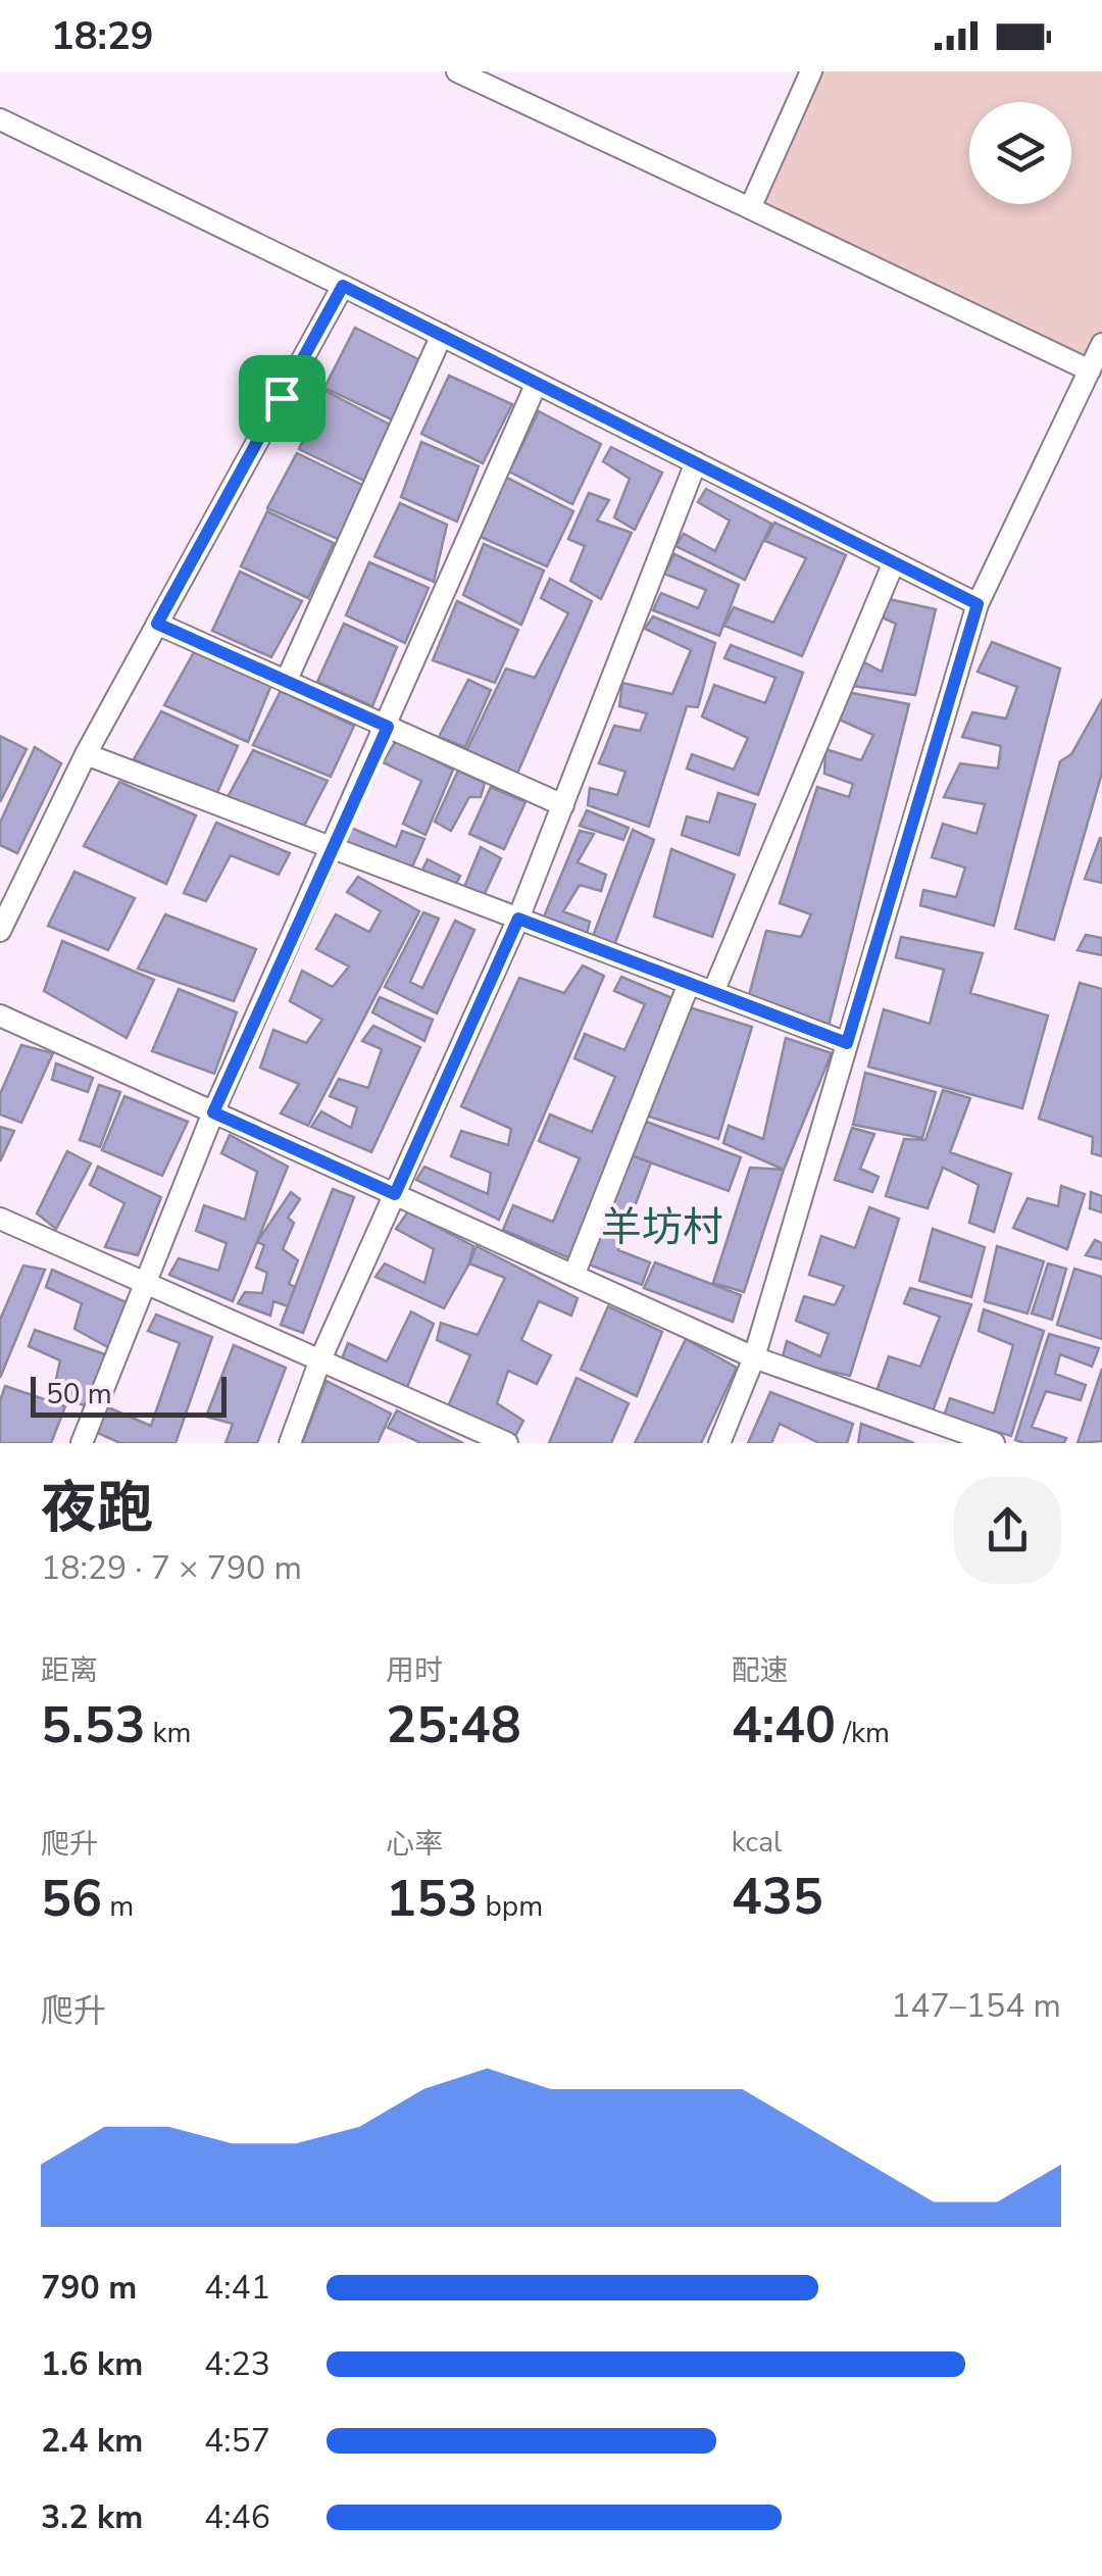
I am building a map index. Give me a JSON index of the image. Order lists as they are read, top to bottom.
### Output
{
  "districts": ["羊坊村"],
  "scale_bar": "50 m",
  "page": {
    "status": "18:29",
    "scale": "50 m",
    "heading": ["夜跑", "18:29 · 7 × 790 m"],
    "stats": [
      ["距离", "5.53 km"],
      ["用时", "25:48"],
      ["配速", "4:40 /km"],
      ["爬升", "56 m"],
      ["心率", "153 bpm"],
      ["kcal", "435"]
    ],
    "chart": ["爬升", "147–154 m"],
    "list": [
      {
        "name": "790 m",
        "note": "4:41"
      },
      {
        "name": "1.6 km",
        "note": "4:23"
      },
      {
        "name": "2.4 km",
        "note": "4:57"
      },
      {
        "name": "3.2 km",
        "note": "4:46"
      }
    ]
  }
}
